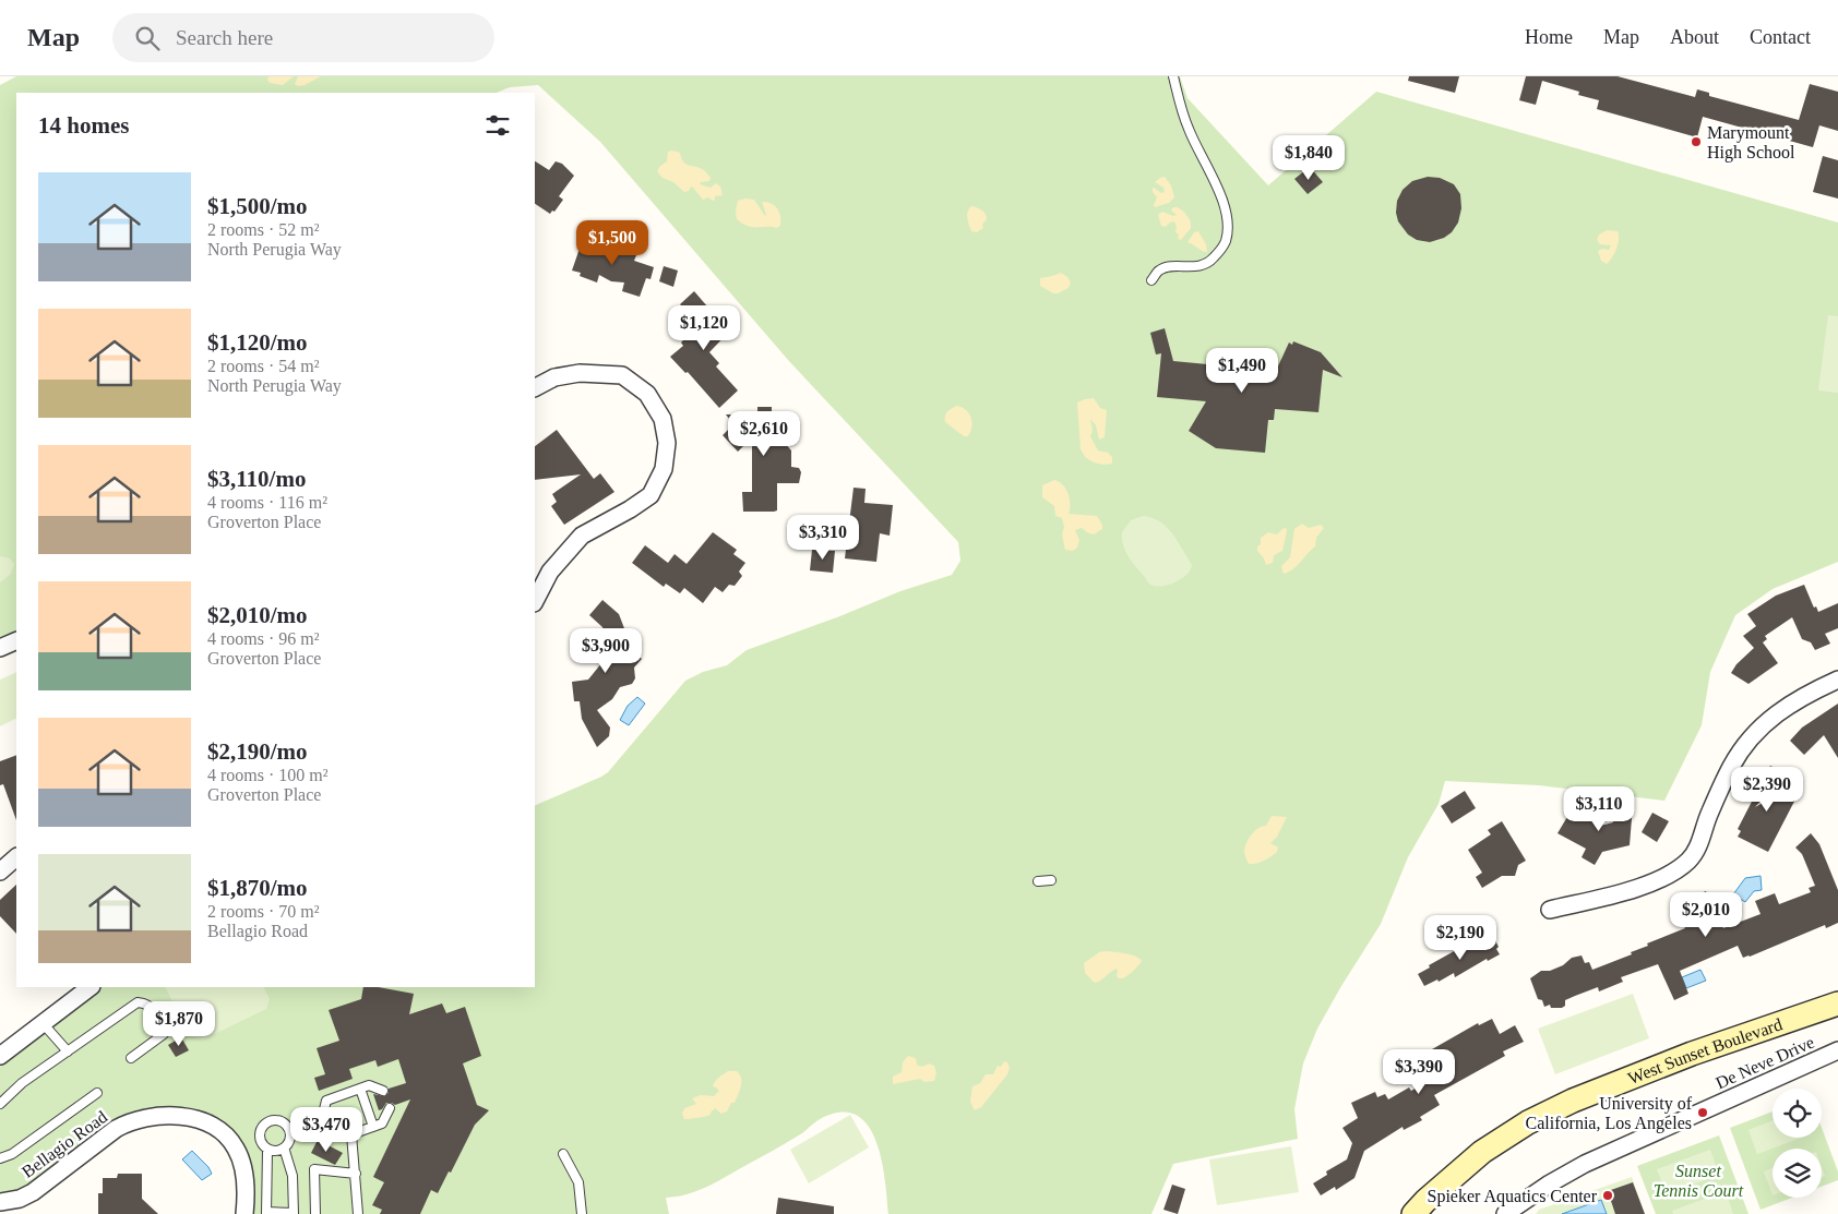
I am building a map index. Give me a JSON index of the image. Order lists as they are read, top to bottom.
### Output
{
  "streets": {
    "main road": ["West Sunset Boulevard"],
    "street": ["De Neve Drive", "Bellagio Road"]
  },
  "parks": ["Sunset Tennis Court"],
  "places": ["Marymount High School", "University of California, Los Angeles", "Spieker Aquatics Center"],
  "page": {
    "header": "Map",
    "search": "Search here",
    "nav": [
      "Home",
      "Map",
      "About",
      "Contact"
    ],
    "heading": "14 homes",
    "price": [
      "$1,840",
      "$1,500",
      "$1,120",
      "$1,490",
      "$2,610",
      "$3,310",
      "$3,900",
      "$2,390",
      "$3,110",
      "$2,010",
      "$2,190",
      "$1,870",
      "$3,390",
      "$3,470"
    ],
    "list": [
      {
        "name": "$1,500/mo",
        "note": "2 rooms · 52 m² · North Perugia Way"
      },
      {
        "name": "$1,120/mo",
        "note": "2 rooms · 54 m² · North Perugia Way"
      },
      {
        "name": "$3,110/mo",
        "note": "4 rooms · 116 m² · Groverton Place"
      },
      {
        "name": "$2,010/mo",
        "note": "4 rooms · 96 m² · Groverton Place"
      },
      {
        "name": "$2,190/mo",
        "note": "4 rooms · 100 m² · Groverton Place"
      },
      {
        "name": "$1,870/mo",
        "note": "2 rooms · 70 m² · Bellagio Road"
      }
    ]
  }
}
